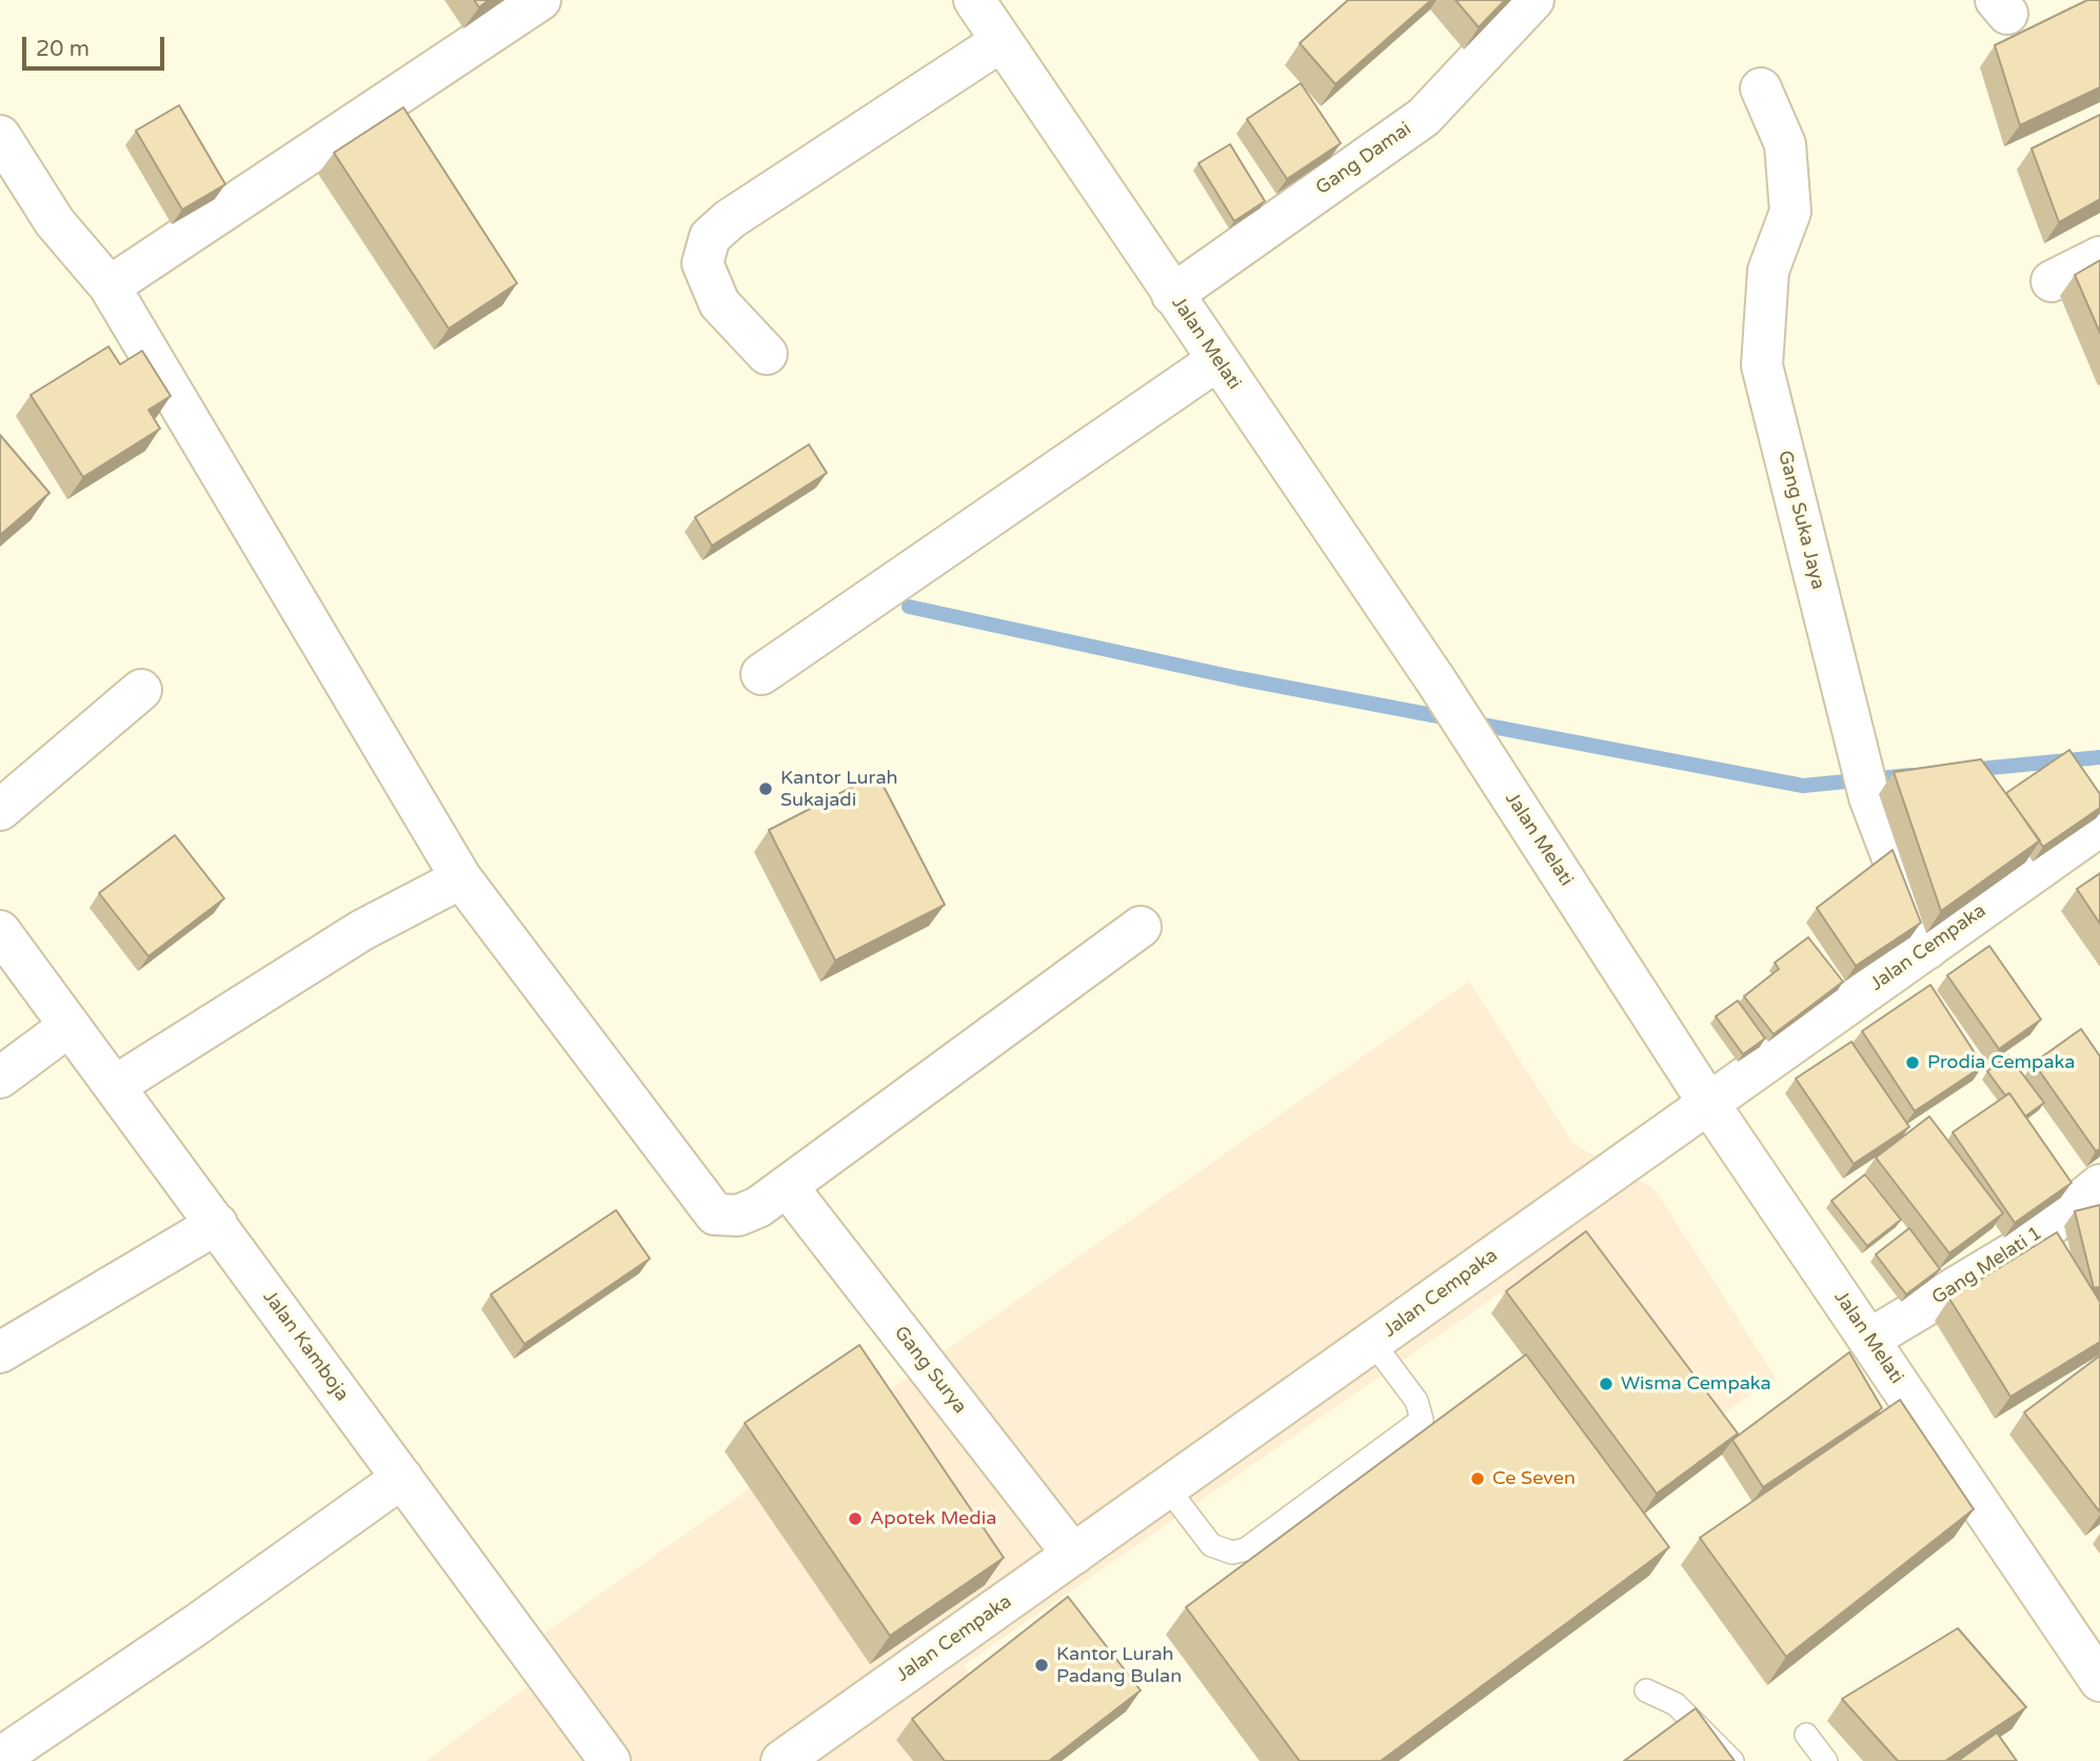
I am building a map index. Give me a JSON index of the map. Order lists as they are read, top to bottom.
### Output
{
  "streets": {
    "street": [
      "Gang Damai",
      "Jalan Melati",
      "Gang Suka Jaya",
      "Jalan Cempaka",
      "Gang Melati 1",
      "Jalan Kamboja",
      "Gang Surya"
    ]
  },
  "crossings": [
    ["Gang Damai", "Jalan Melati"],
    ["Jalan Melati", "Jalan Cempaka"],
    ["Jalan Melati", "Gang Melati 1"],
    ["Gang Suka Jaya", "Jalan Cempaka"],
    ["Jalan Cempaka", "Gang Surya"]
  ],
  "places": [
    "Kantor Lurah Sukajadi",
    "Prodia Cempaka",
    "Wisma Cempaka",
    "Ce Seven",
    "Apotek Media",
    "Kantor Lurah Padang Bulan"
  ],
  "scale_bar": "20 m"
}
